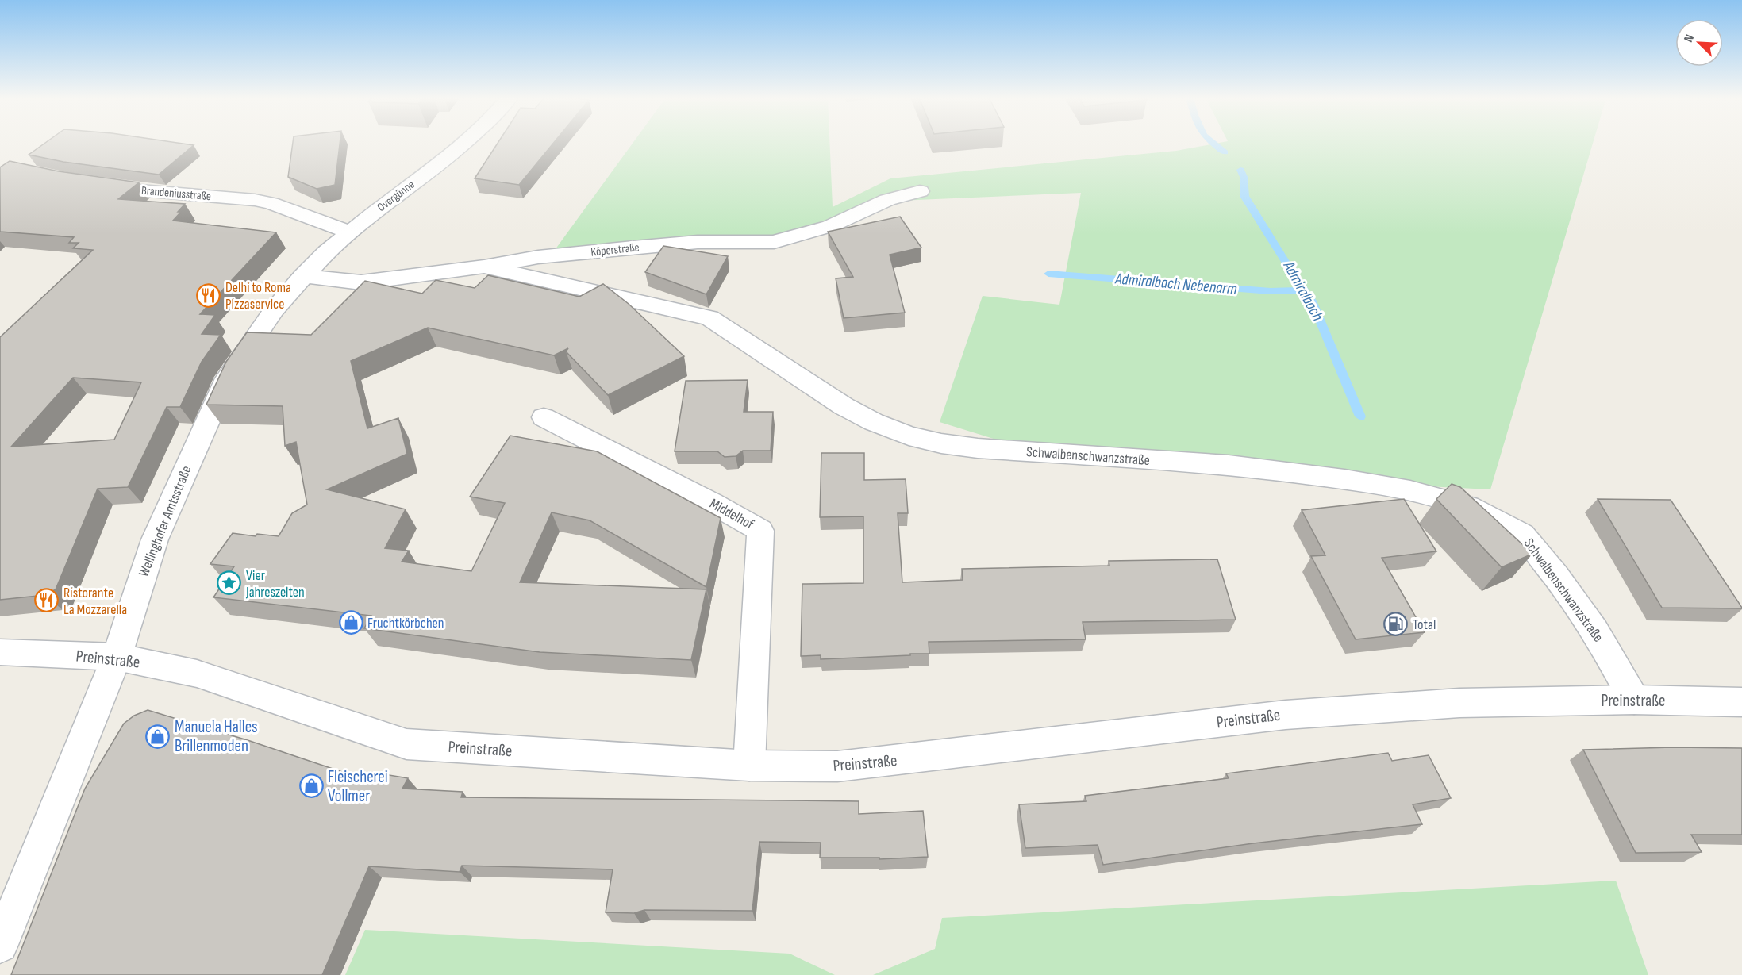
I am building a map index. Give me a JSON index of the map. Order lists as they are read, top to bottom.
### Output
{
  "streets": {
    "street": [
      "Brandeniusstraße",
      "Overgünne",
      "Köperstraße",
      "Schwalbenschwanzstraße",
      "Middelhof",
      "Wellinghofer Amtsstraße",
      "Preinstraße"
    ]
  },
  "crossings": [
    ["Brandeniusstraße", "Overgünne"],
    ["Overgünne", "Köperstraße"],
    ["Overgünne", "Wellinghofer Amtsstraße"],
    ["Köperstraße", "Schwalbenschwanzstraße"],
    ["Köperstraße", "Wellinghofer Amtsstraße"],
    ["Schwalbenschwanzstraße", "Preinstraße"],
    ["Middelhof", "Preinstraße"],
    ["Wellinghofer Amtsstraße", "Preinstraße"]
  ],
  "water": ["Admiralbach Nebenarm", "Admiralbach"],
  "places": {
    "restaurant": ["Delhi to Roma Pizzaservice", "Ristorante La Mozzarella"],
    "place": ["Vier Jahreszeiten"],
    "shop": ["Fruchtkörbchen", "Manuela Halles Brillenmoden", "Fleischerei Vollmer"],
    "fuel station": ["Total"]
  },
  "north": "top left"
}
